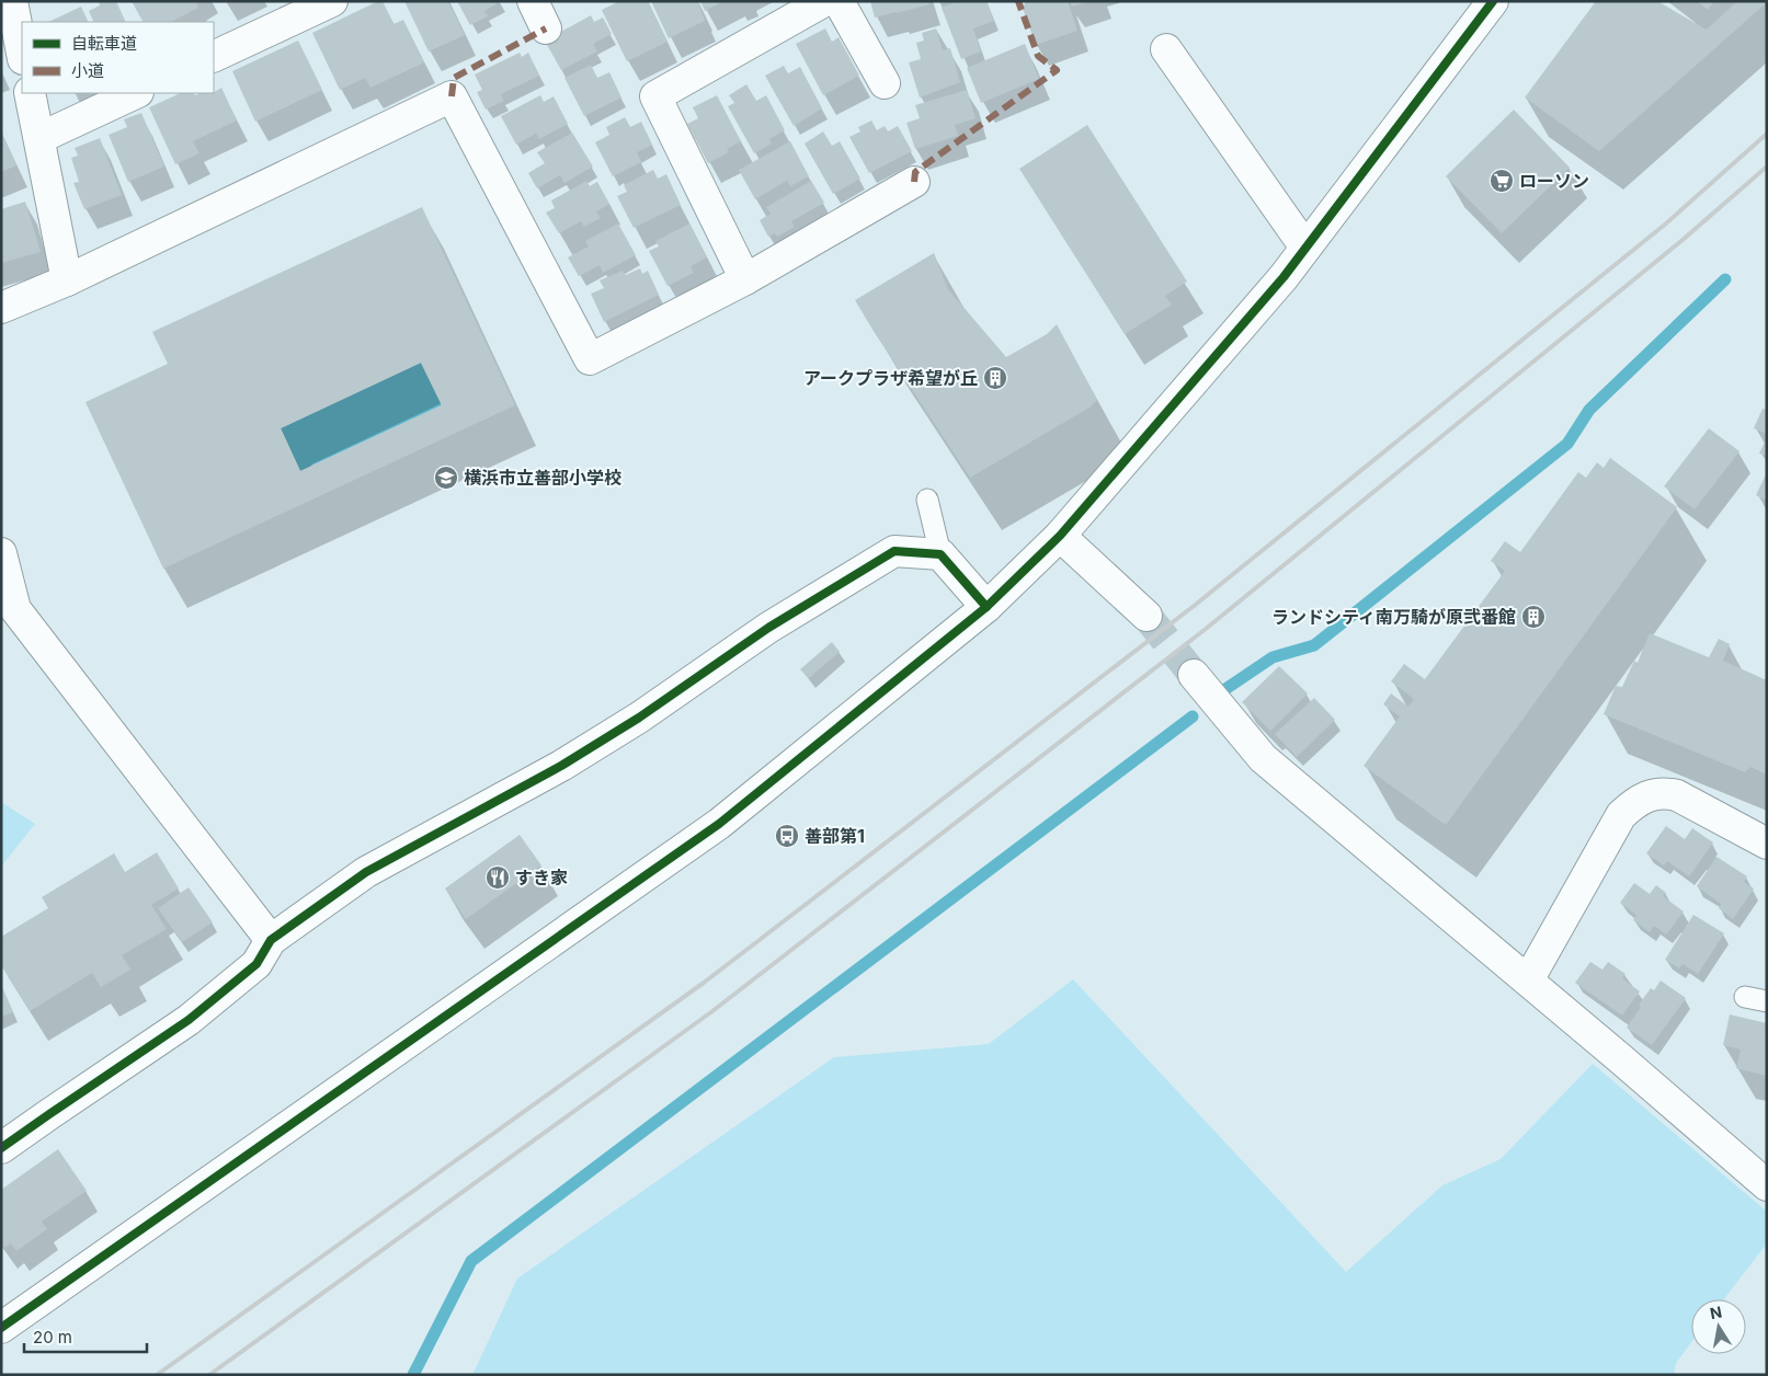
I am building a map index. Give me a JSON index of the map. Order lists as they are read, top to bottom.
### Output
{
  "places": {
    "supermarket": ["ローソン"],
    "building": ["アークプラザ希望が丘", "ランドシティ南万騎が原弐番館"],
    "school or university": ["横浜市立善部小学校"],
    "bus stop": ["善部第1"],
    "restaurant": ["すき家"]
  },
  "legend": ["自転車道", "小道"],
  "scale_bar": "20 m",
  "north": "top"
}
